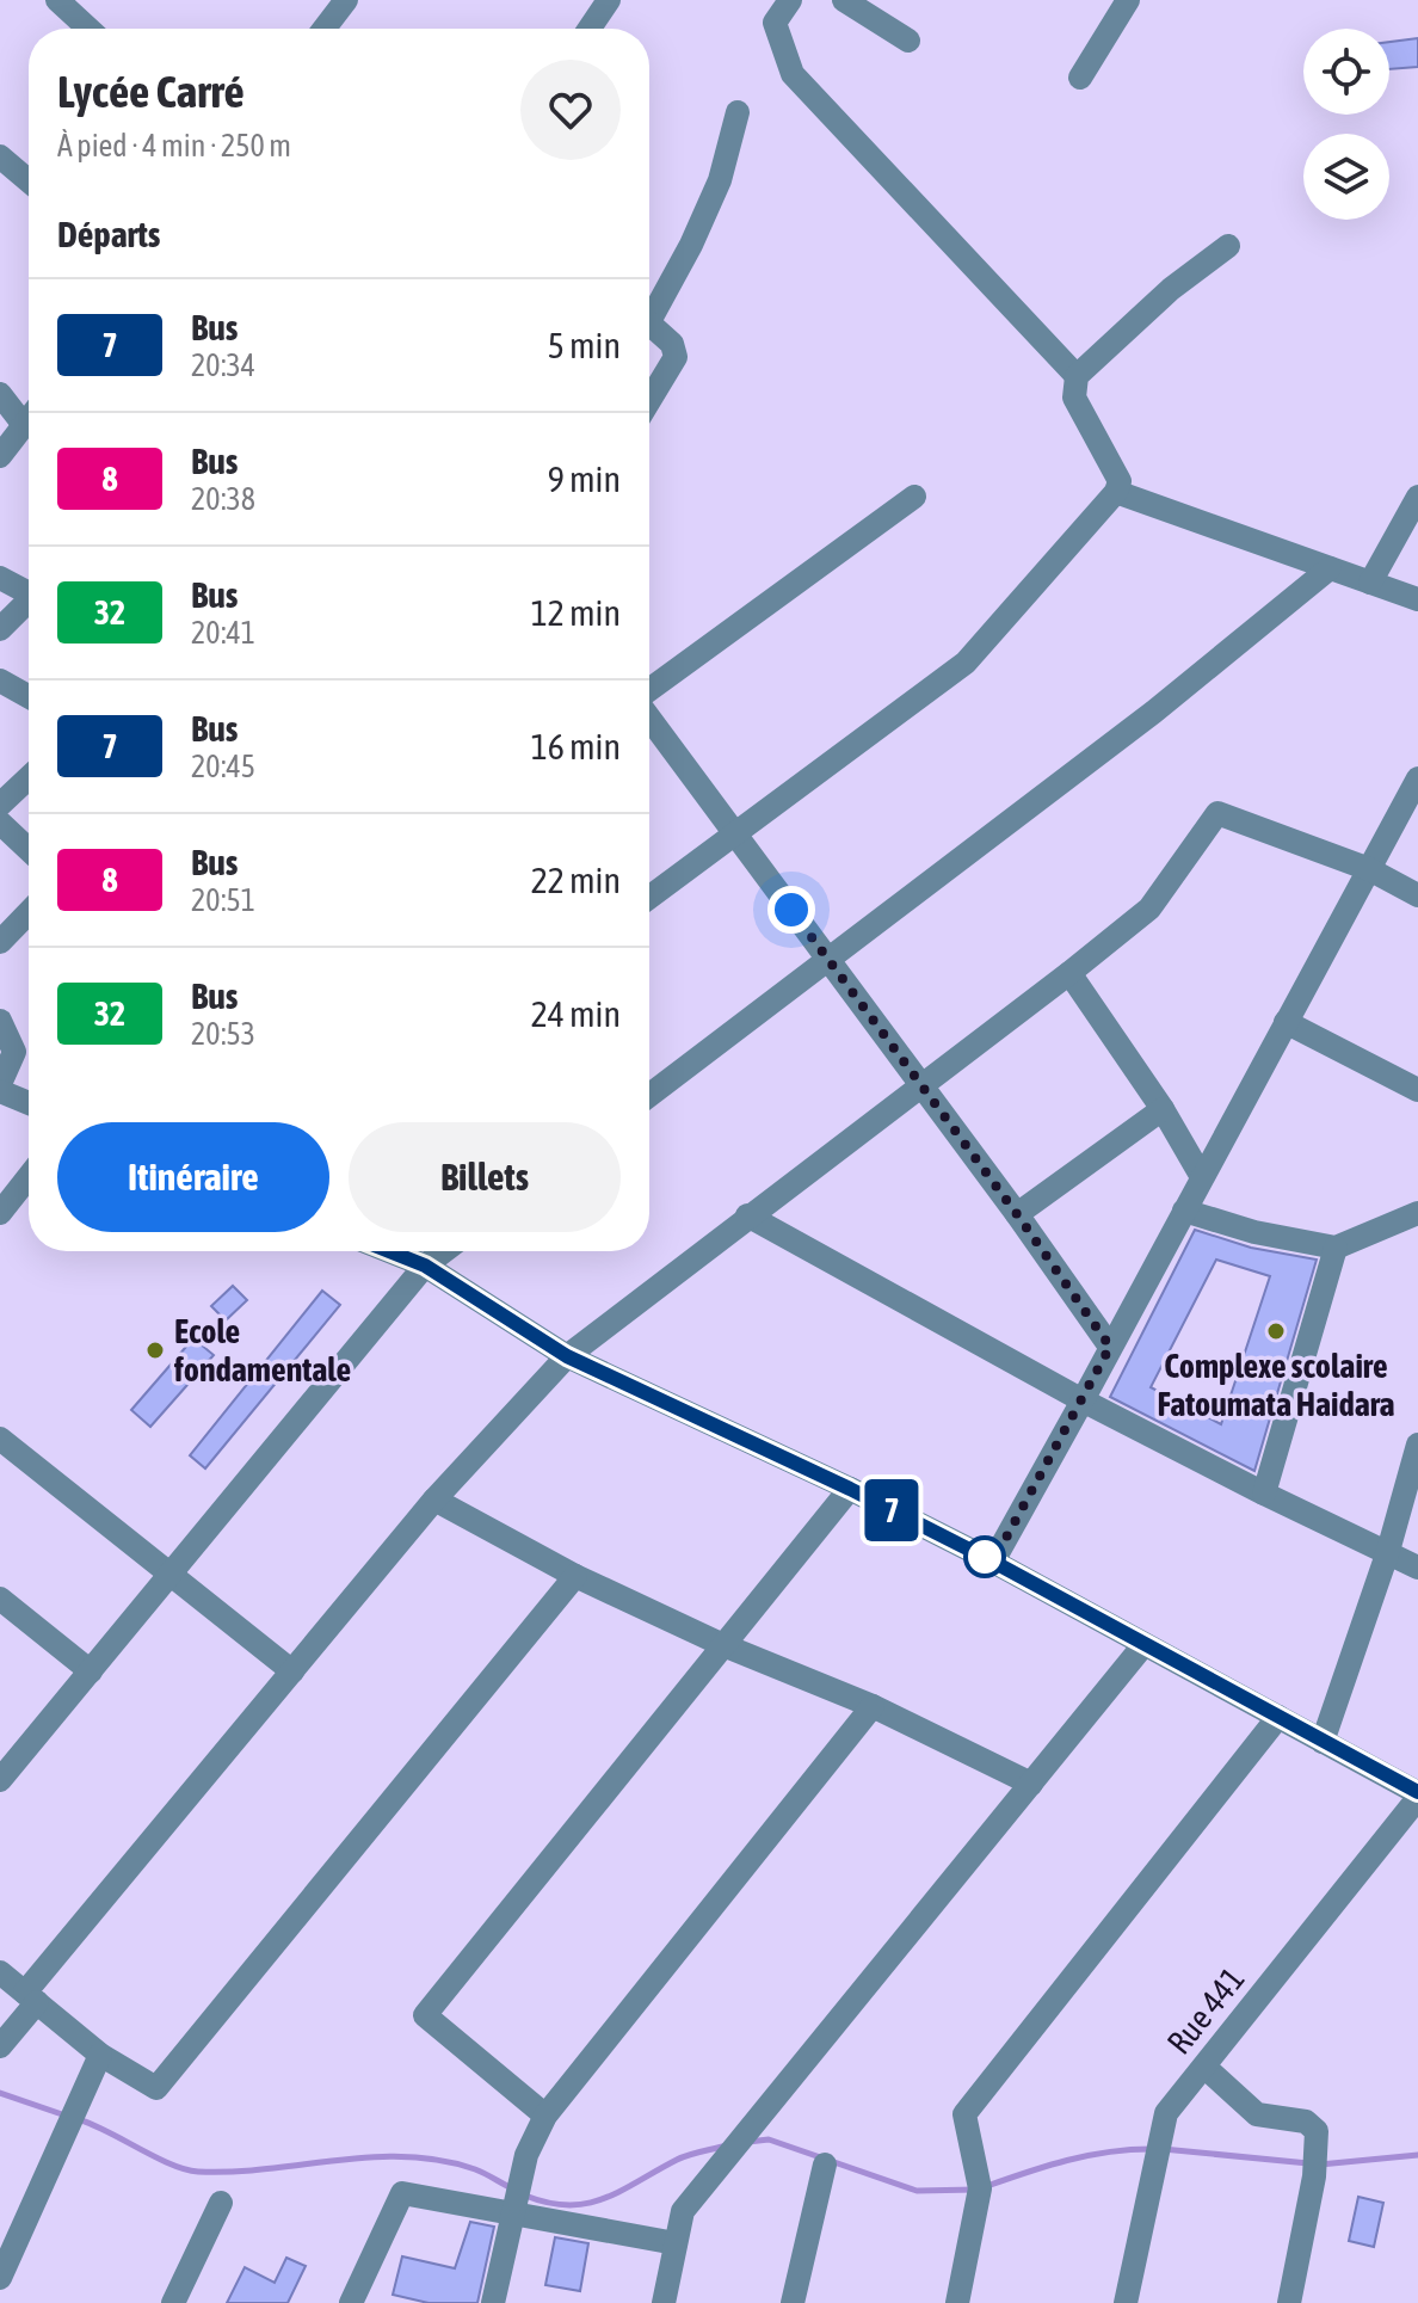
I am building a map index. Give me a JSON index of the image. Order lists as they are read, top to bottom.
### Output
{
  "streets": {
    "street": ["Rue 441"]
  },
  "places": ["Complexe scolaire Fatoumata Haidara", "Ecole fondamentale"],
  "lines": ["bus line 7"],
  "page": {
    "on_map": "7",
    "heading": [
      ["Lycée Carré", "À pied · 4 min · 250 m"],
      "Départs"
    ],
    "list": [
      {
        "mark": "7",
        "name": "Bus",
        "note": "20:34",
        "value": "5 min"
      },
      {
        "mark": "8",
        "name": "Bus",
        "note": "20:38",
        "value": "9 min"
      },
      {
        "mark": "32",
        "name": "Bus",
        "note": "20:41",
        "value": "12 min"
      },
      {
        "mark": "7",
        "name": "Bus",
        "note": "20:45",
        "value": "16 min"
      },
      {
        "mark": "8",
        "name": "Bus",
        "note": "20:51",
        "value": "22 min"
      },
      {
        "mark": "32",
        "name": "Bus",
        "note": "20:53",
        "value": "24 min"
      }
    ],
    "buttons": ["Itinéraire", "Billets"]
  }
}
